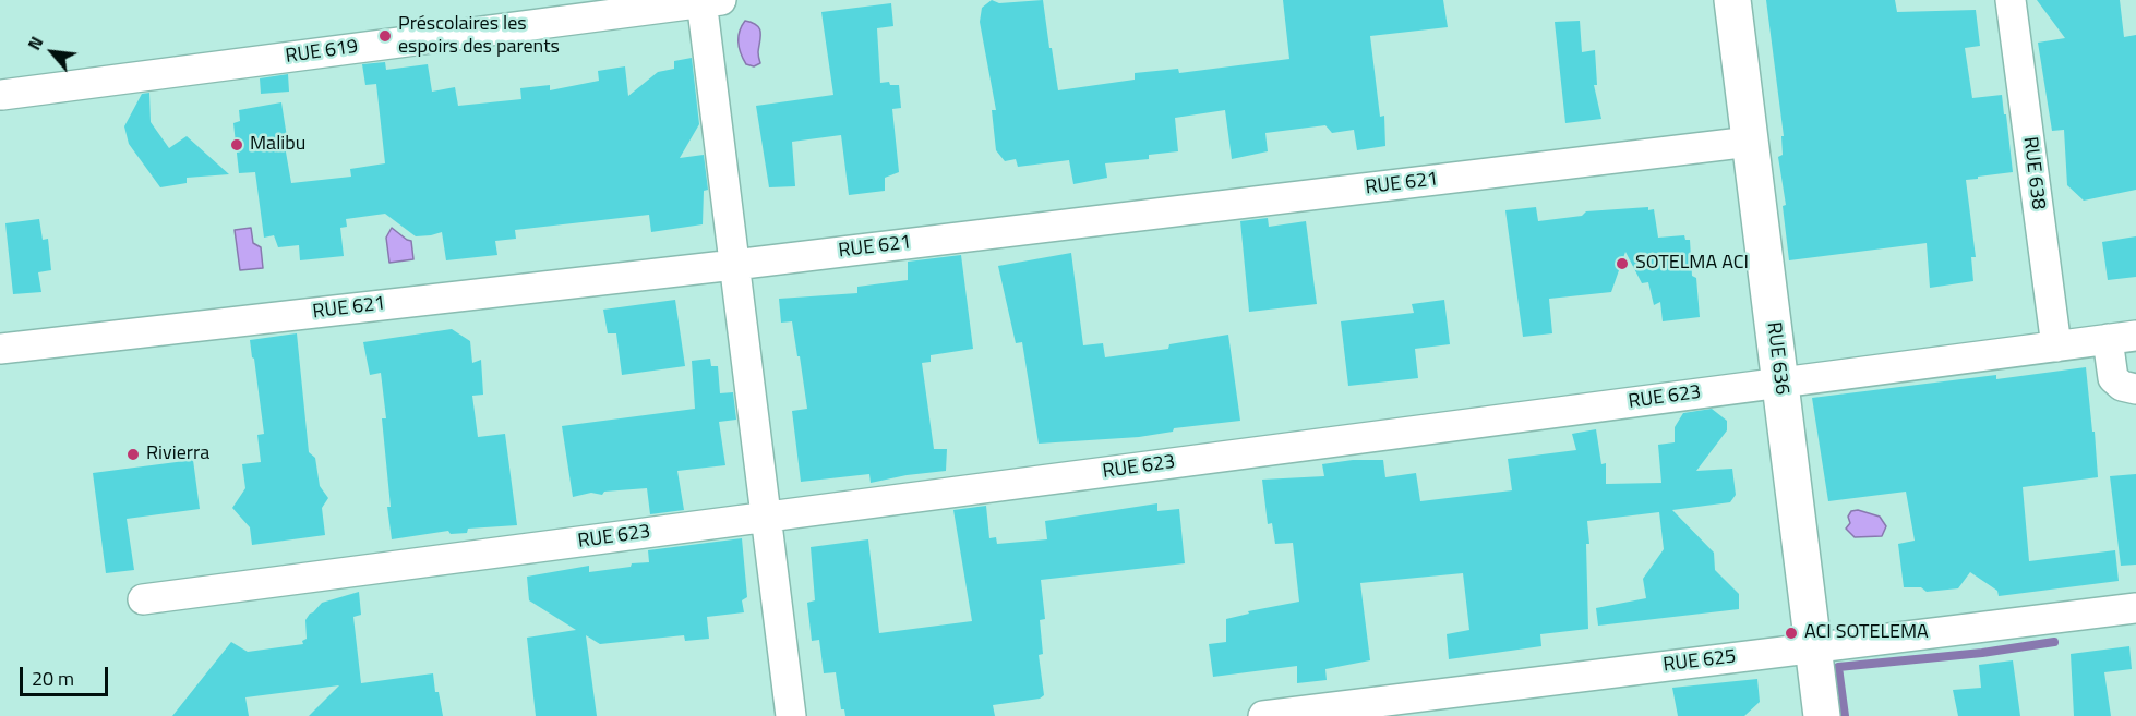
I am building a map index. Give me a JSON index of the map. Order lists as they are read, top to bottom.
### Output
{
  "streets": {
    "street": [
      "RUE 619",
      "RUE 638",
      "RUE 621",
      "RUE 636",
      "RUE 623",
      "RUE 625"
    ]
  },
  "crossings": [
    ["RUE 638", "RUE 623"],
    ["RUE 621", "RUE 636"],
    ["RUE 636", "RUE 623"],
    ["RUE 636", "RUE 625"]
  ],
  "places": [
    "Préscolaires les espoirs des parents",
    "Malibu",
    "SOTELMA ACI",
    "Rivierra",
    "ACI SOTELEMA"
  ],
  "scale_bar": "20 m",
  "north": "top left"
}
